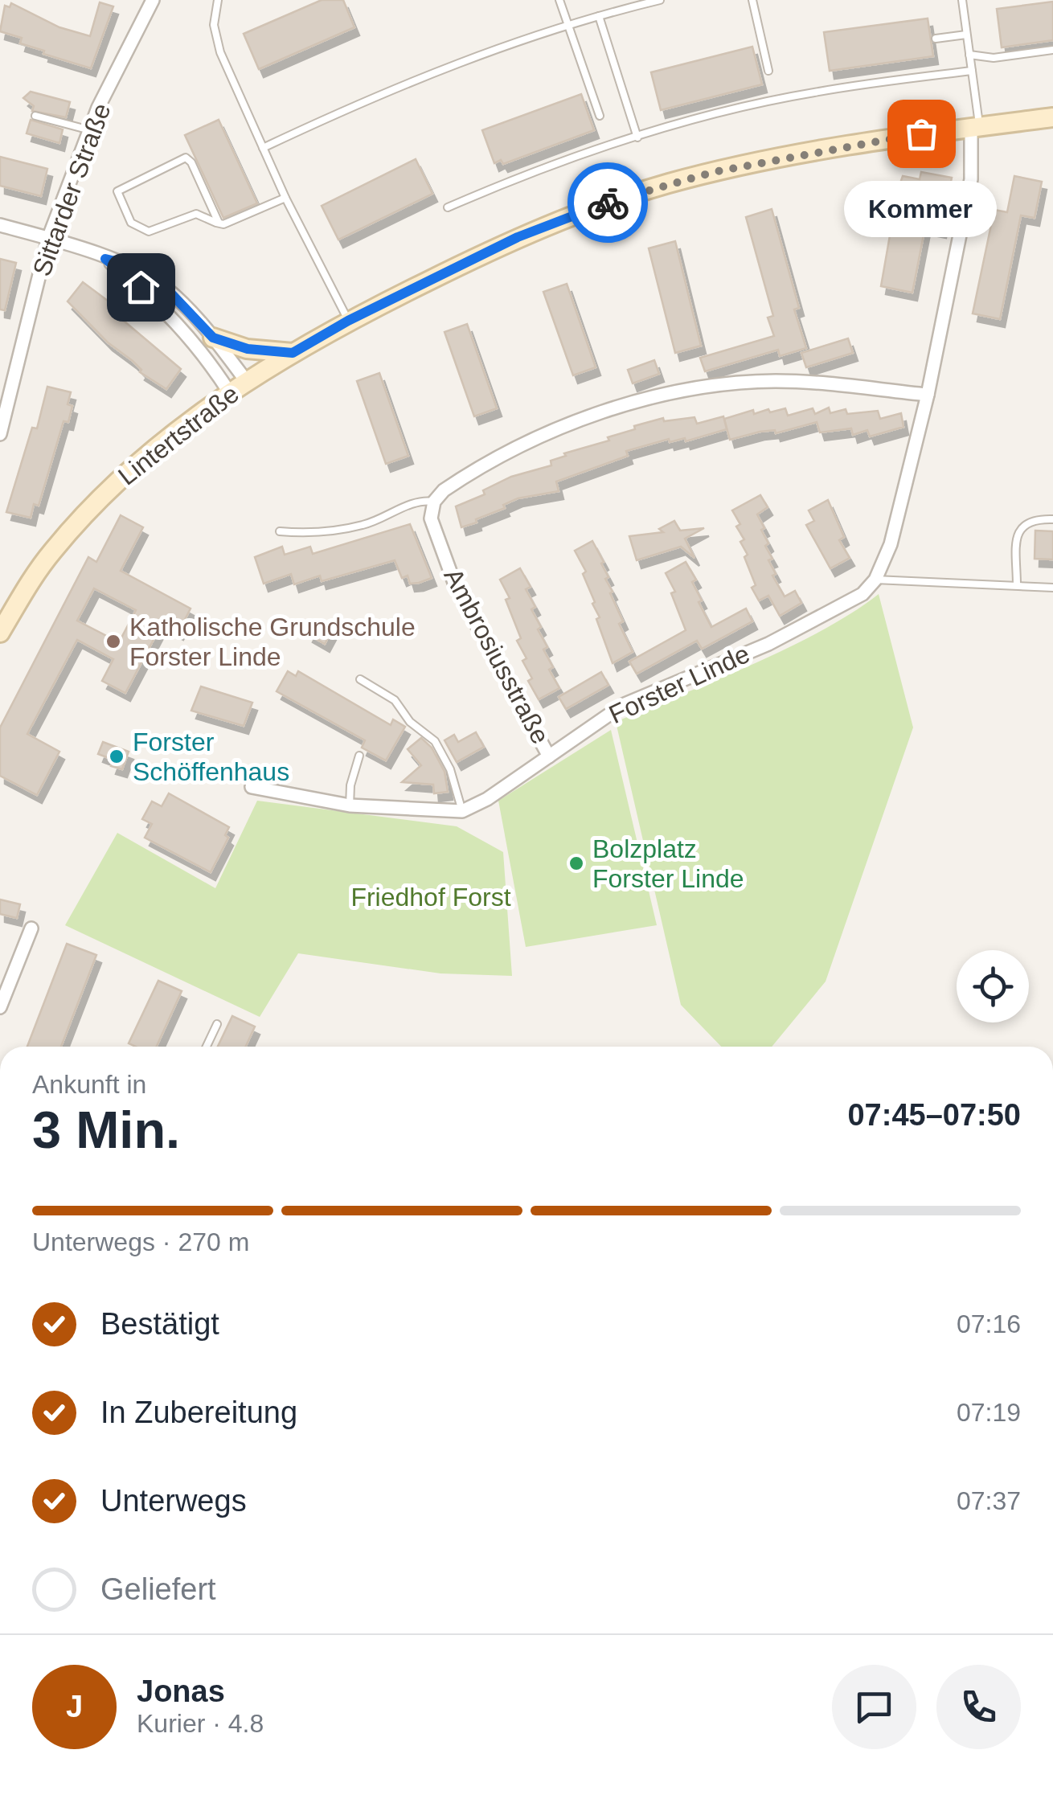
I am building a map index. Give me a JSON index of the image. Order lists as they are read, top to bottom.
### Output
{
  "streets": {
    "main road": ["Lintertstraße"],
    "street": ["Sittarder Straße", "Ambrosiusstraße", "Forster Linde"]
  },
  "crossings": [
    ["Lintertstraße", "Forster Linde"],
    ["Ambrosiusstraße", "Forster Linde"]
  ],
  "parks": ["Friedhof Forst"],
  "places": [
    "Kommer",
    "Katholische Grundschule Forster Linde",
    "Forster Schöffenhaus",
    "Bolzplatz Forster Linde"
  ],
  "page": {
    "bubble": "Kommer",
    "heading": ["3 Min.", "Ankunft in", "07:45–07:50"],
    "panel": ["Jonas", "Kurier · 4.8"],
    "bar": "Unterwegs · 270 m",
    "list": [
      ["Bestätigt", "07:16"],
      ["In Zubereitung", "07:19"],
      ["Unterwegs", "07:37"],
      "Geliefert"
    ],
    "round": "J"
  }
}
